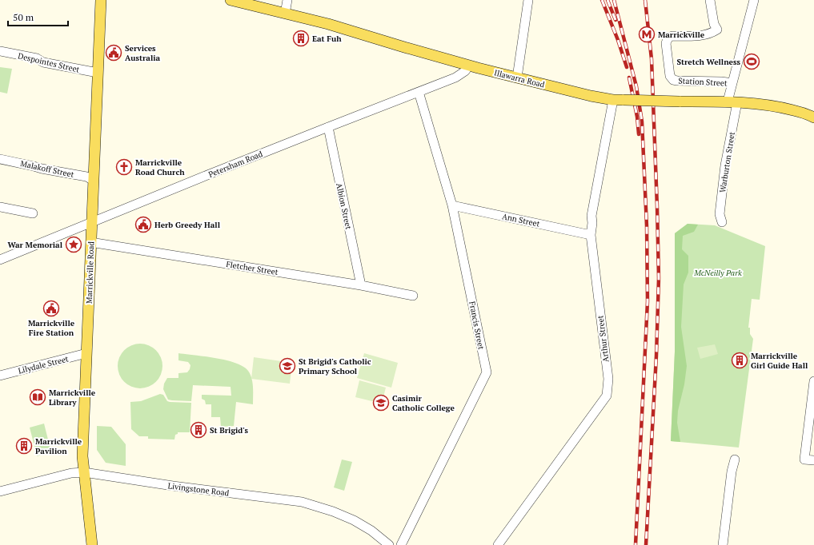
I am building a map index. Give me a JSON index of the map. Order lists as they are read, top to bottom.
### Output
{
  "streets": {
    "main road": ["Illawarra Road", "Marrickville Road"],
    "street": [
      "Despointes Street",
      "Station Street",
      "Warburton Street",
      "Petersham Road",
      "Malakoff Street",
      "Albion Street",
      "Ann Street",
      "Fletcher Street",
      "Francis Street",
      "Arthur Street",
      "Lilydale Street",
      "Livingstone Road"
    ]
  },
  "crossings": [
    ["Despointes Street", "Marrickville Road"],
    ["Illawarra Road", "Warburton Street"],
    ["Illawarra Road", "Petersham Road"],
    ["Illawarra Road", "Arthur Street"],
    ["Station Street", "Warburton Street"],
    ["Petersham Road", "Albion Street"],
    ["Petersham Road", "Marrickville Road"],
    ["Petersham Road", "Francis Street"],
    ["Malakoff Street", "Marrickville Road"],
    ["Albion Street", "Fletcher Street"],
    ["Ann Street", "Francis Street"],
    ["Ann Street", "Arthur Street"],
    ["Fletcher Street", "Marrickville Road"],
    ["Marrickville Road", "Lilydale Street"],
    ["Marrickville Road", "Livingstone Road"]
  ],
  "parks": ["McNeilly Park"],
  "places": {
    "metro station": ["Marrickville"],
    "building": [
      "Eat Fuh",
      "Marrickville Girl Guide Hall",
      "St Brigid's",
      "Marrickville Pavilion"
    ],
    "public building": ["Services Australia", "Herb Greedy Hall", "Marrickville Fire Station"],
    "sports": ["Stretch Wellness"],
    "church": ["Marrickville Road Church"],
    "place": ["War Memorial"],
    "school or university": ["St Brigid's Catholic Primary School", "Casimir Catholic College"],
    "library": ["Marrickville Library"]
  },
  "scale_bar": "50 m"
}
